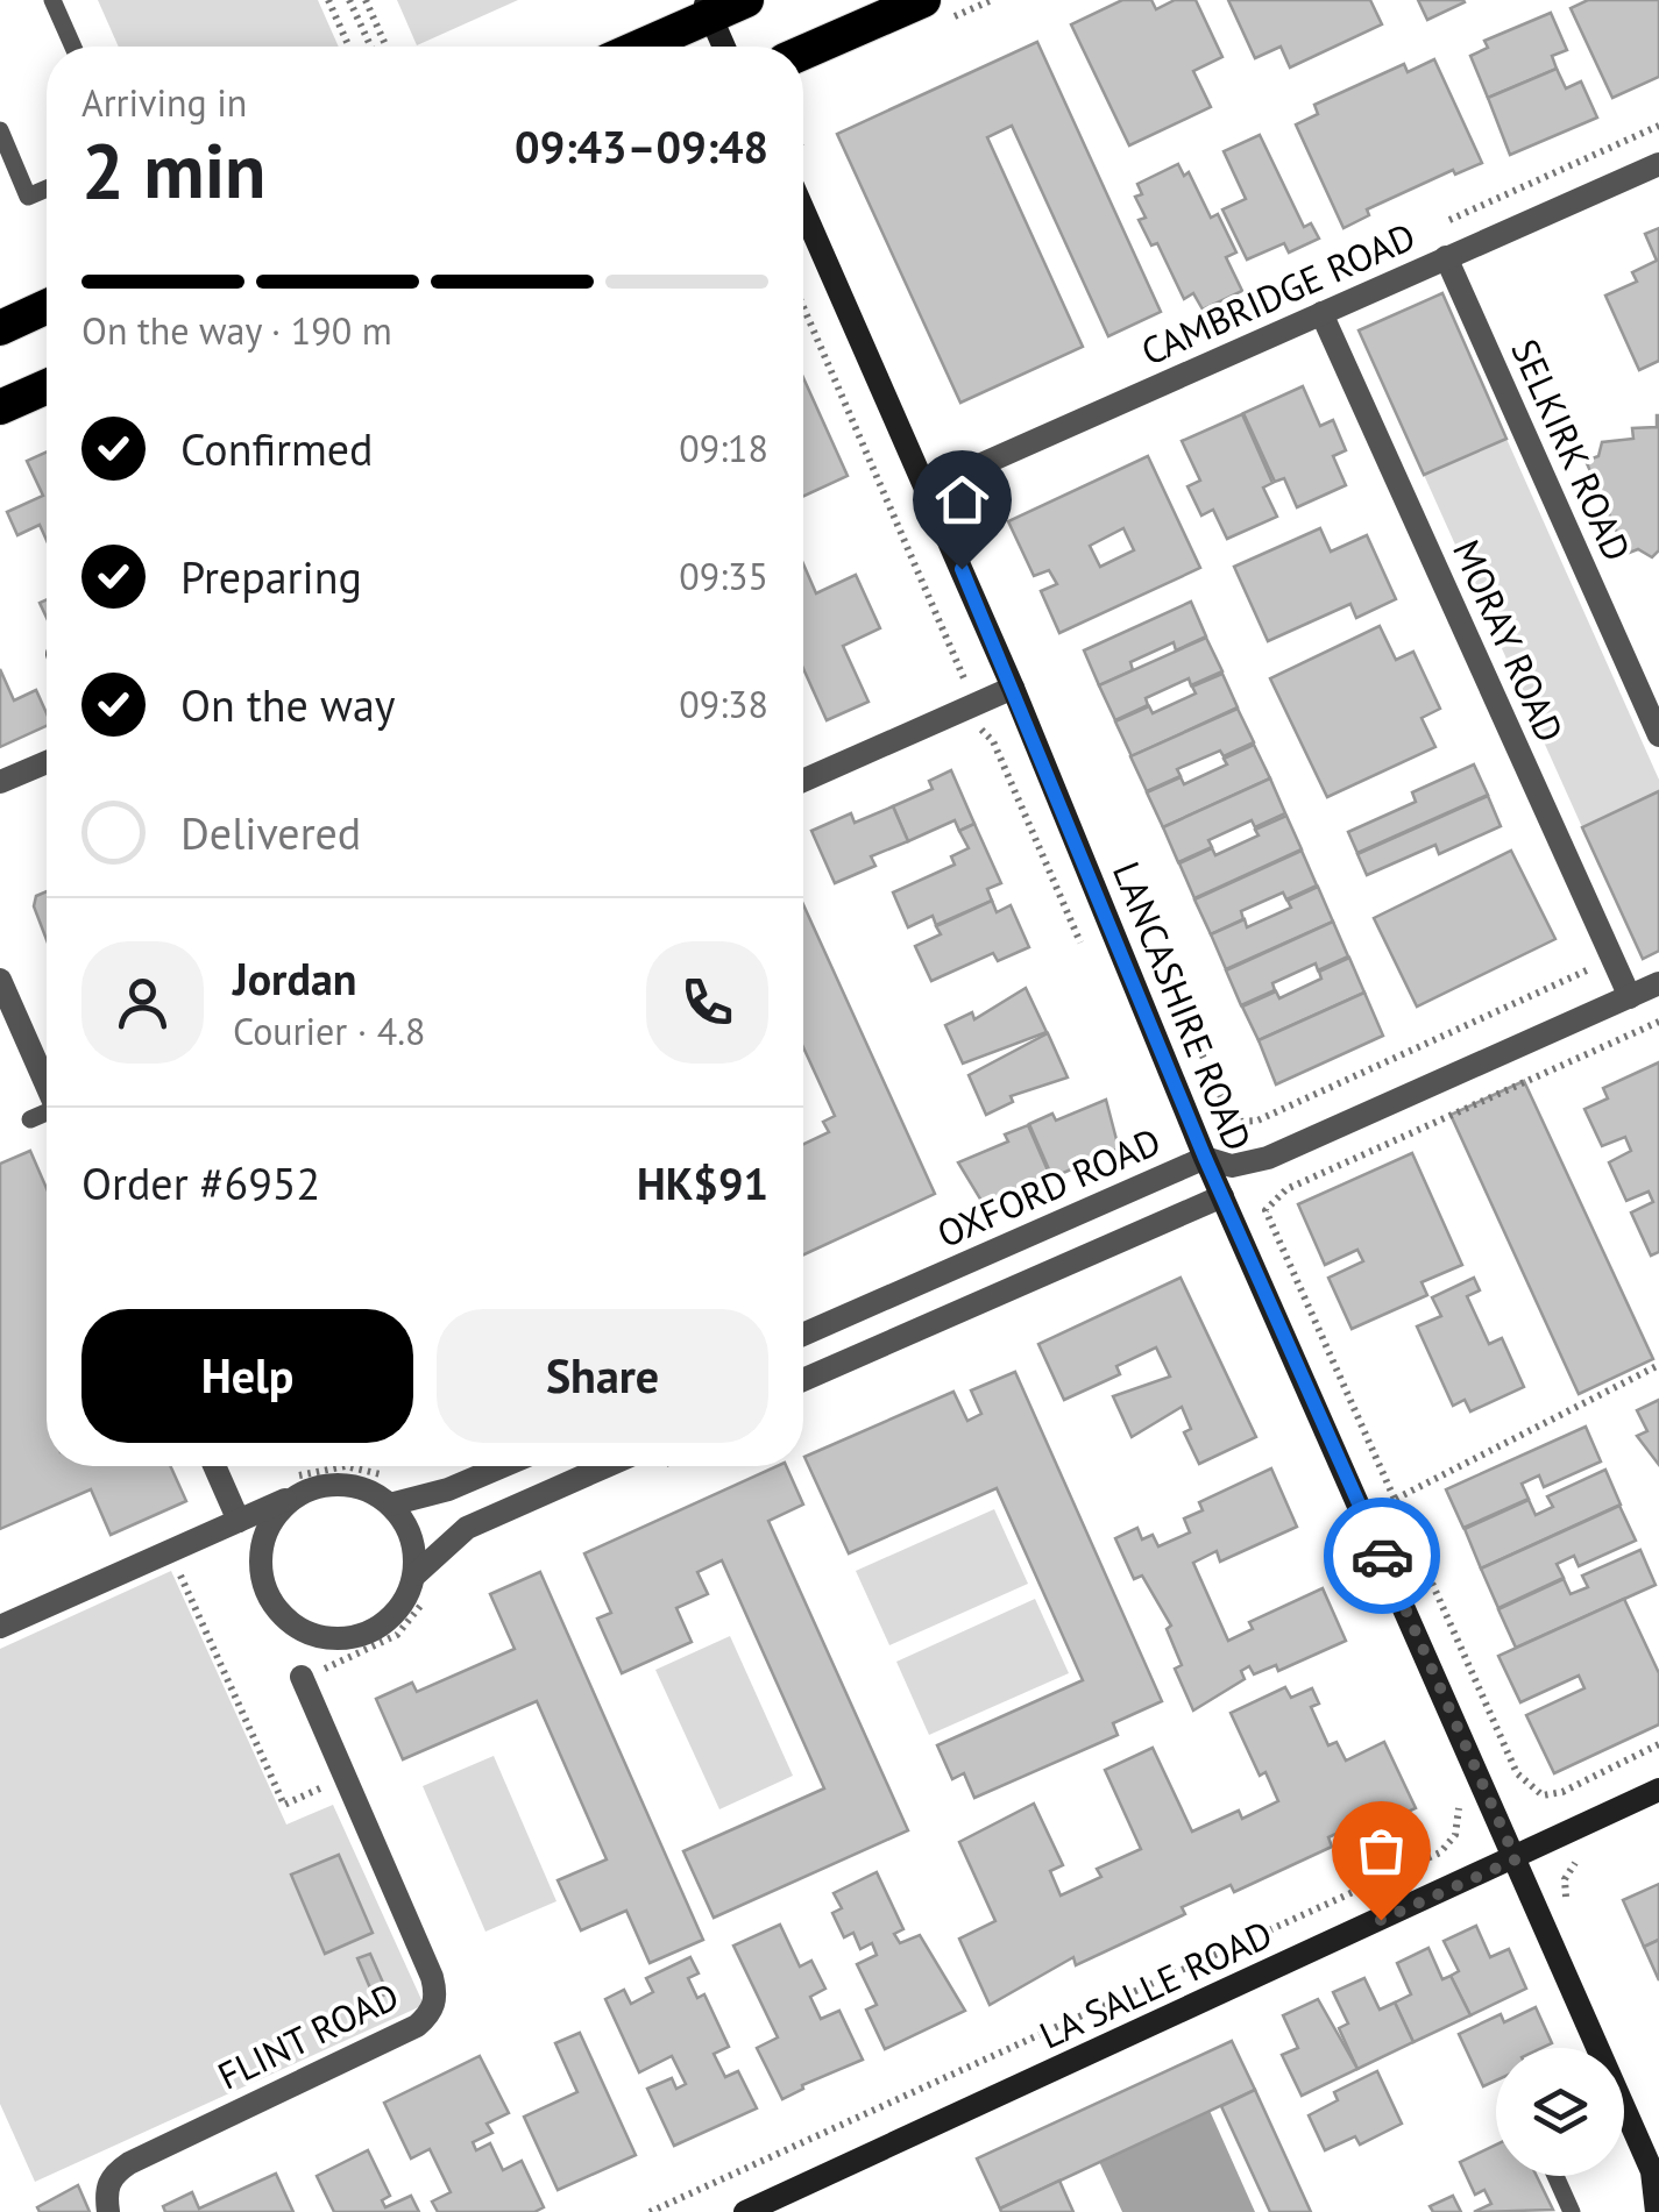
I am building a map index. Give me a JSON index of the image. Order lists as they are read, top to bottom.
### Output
{
  "streets": {
    "street": [
      "CAMBRIDGE ROAD",
      "SELKIRK ROAD",
      "MORAY ROAD",
      "LANCASHIRE ROAD",
      "OXFORD ROAD",
      "LA SALLE ROAD",
      "FLINT ROAD"
    ]
  },
  "crossings": [
    ["CAMBRIDGE ROAD", "SELKIRK ROAD"],
    ["CAMBRIDGE ROAD", "MORAY ROAD"],
    ["CAMBRIDGE ROAD", "LANCASHIRE ROAD"],
    ["MORAY ROAD", "OXFORD ROAD"],
    ["LANCASHIRE ROAD", "OXFORD ROAD"],
    ["LANCASHIRE ROAD", "LA SALLE ROAD"]
  ],
  "page": {
    "heading": ["2 min", "Arriving in", "09:43–09:48"],
    "panel": [
      "Jordan",
      "Courier · 4.8",
      "Order #6952",
      "HK$91"
    ],
    "bar": "On the way · 190 m",
    "list": [
      ["Confirmed", "09:18"],
      ["Preparing", "09:35"],
      ["On the way", "09:38"],
      "Delivered"
    ],
    "buttons": ["Help", "Share"]
  }
}
